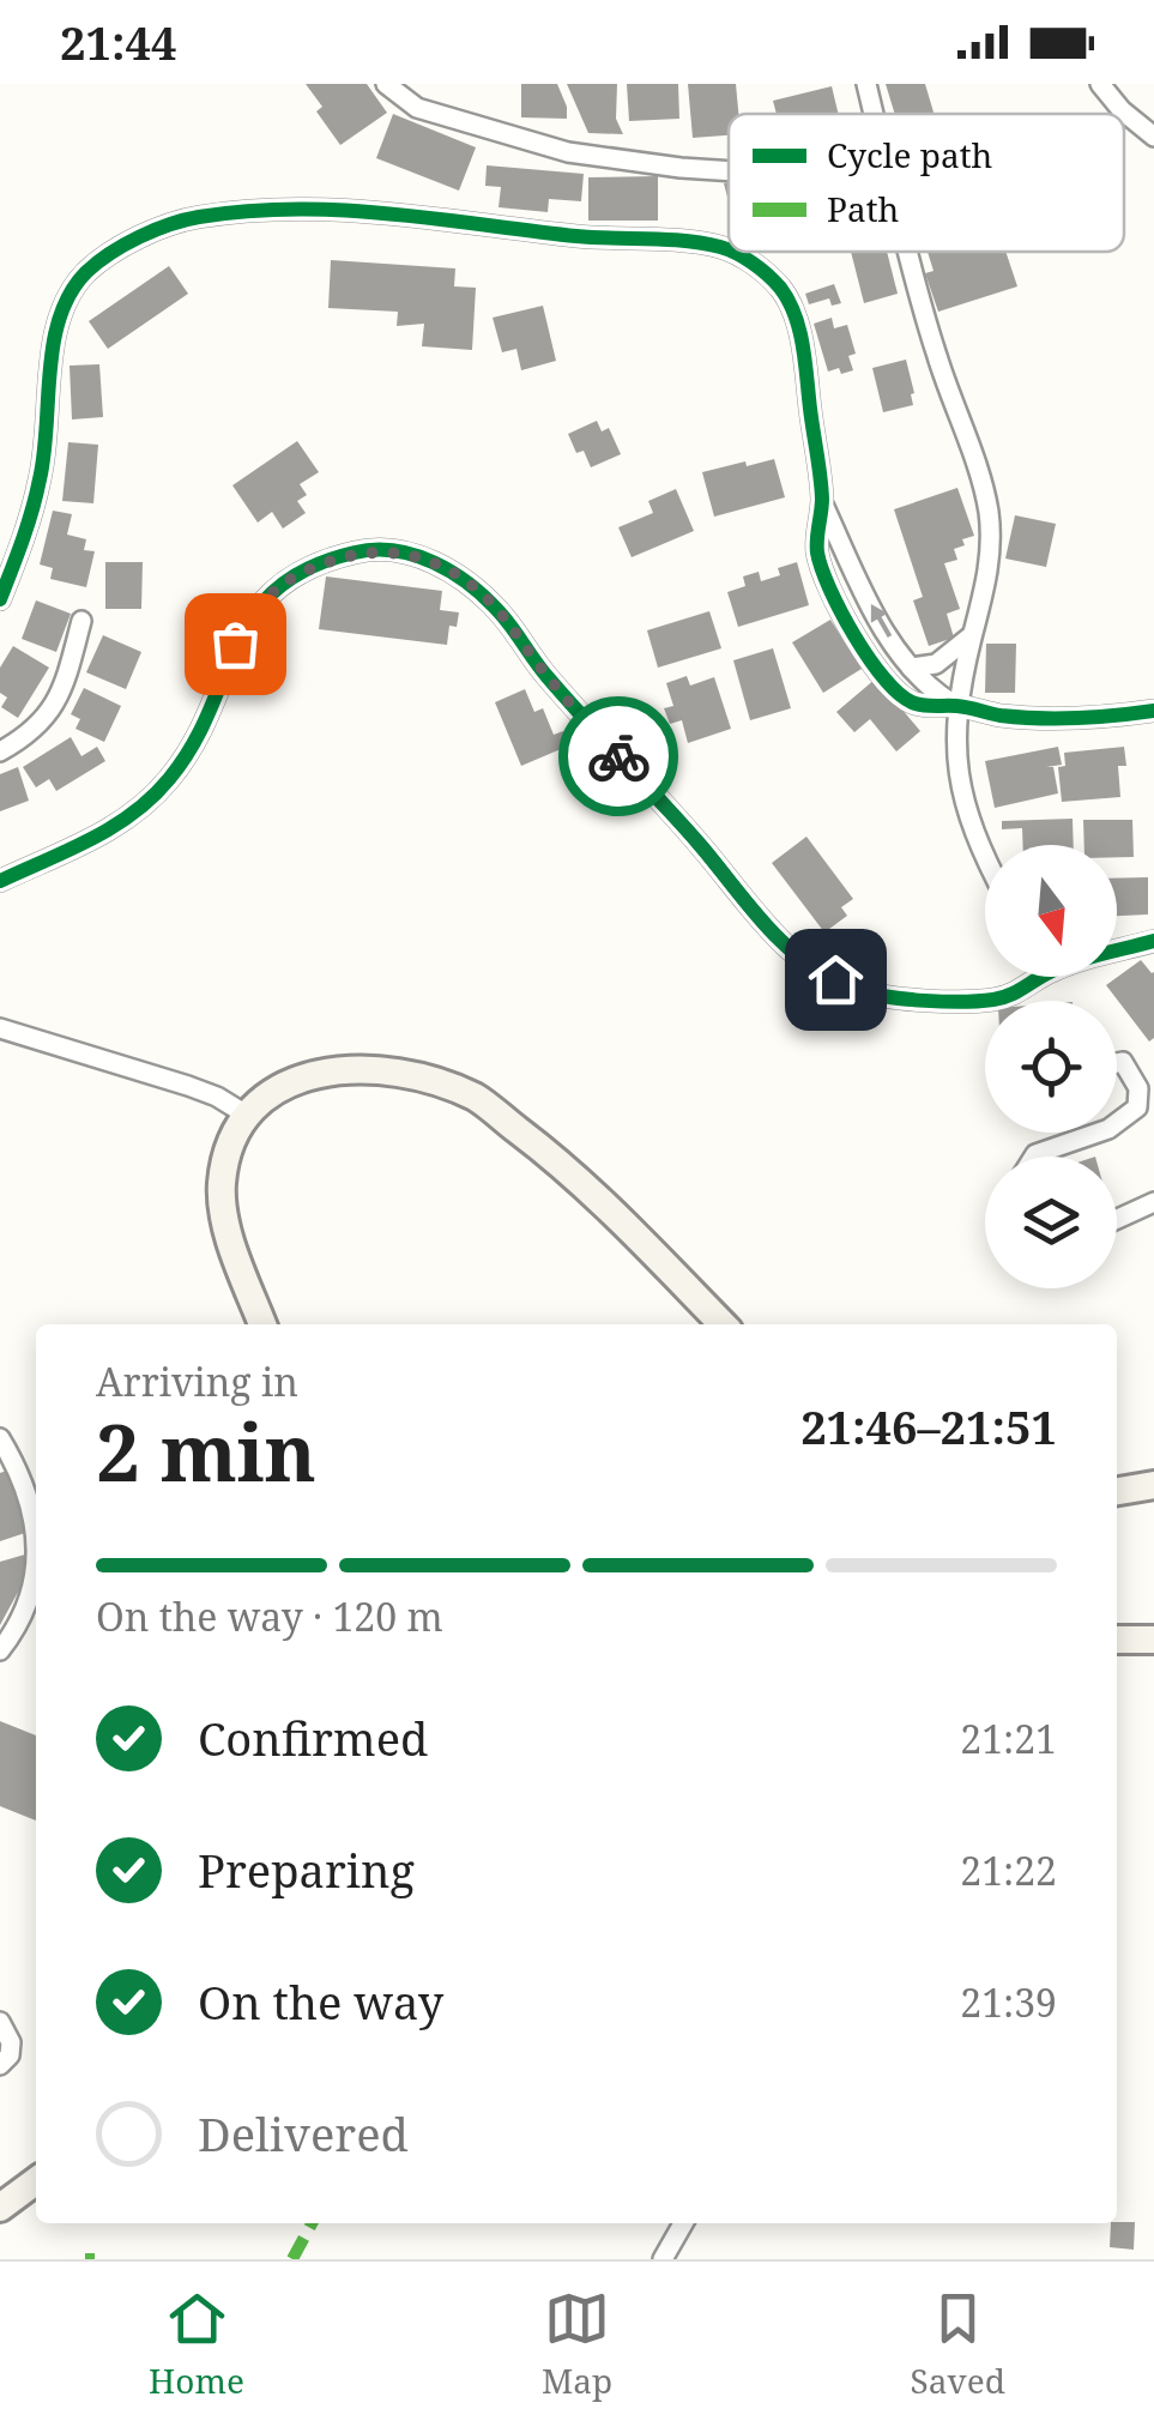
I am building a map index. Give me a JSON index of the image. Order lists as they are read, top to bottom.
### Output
{
  "legend": ["Cycle path", "Path"],
  "north": "bottom",
  "page": {
    "status": "21:44",
    "heading": ["2 min", "Arriving in", "21:46–21:51"],
    "bar": "On the way · 120 m",
    "list": [
      ["Confirmed", "21:21"],
      ["Preparing", "21:22"],
      ["On the way", "21:39"],
      "Delivered"
    ],
    "tabs": ["Home", "Map", "Saved"]
  }
}
